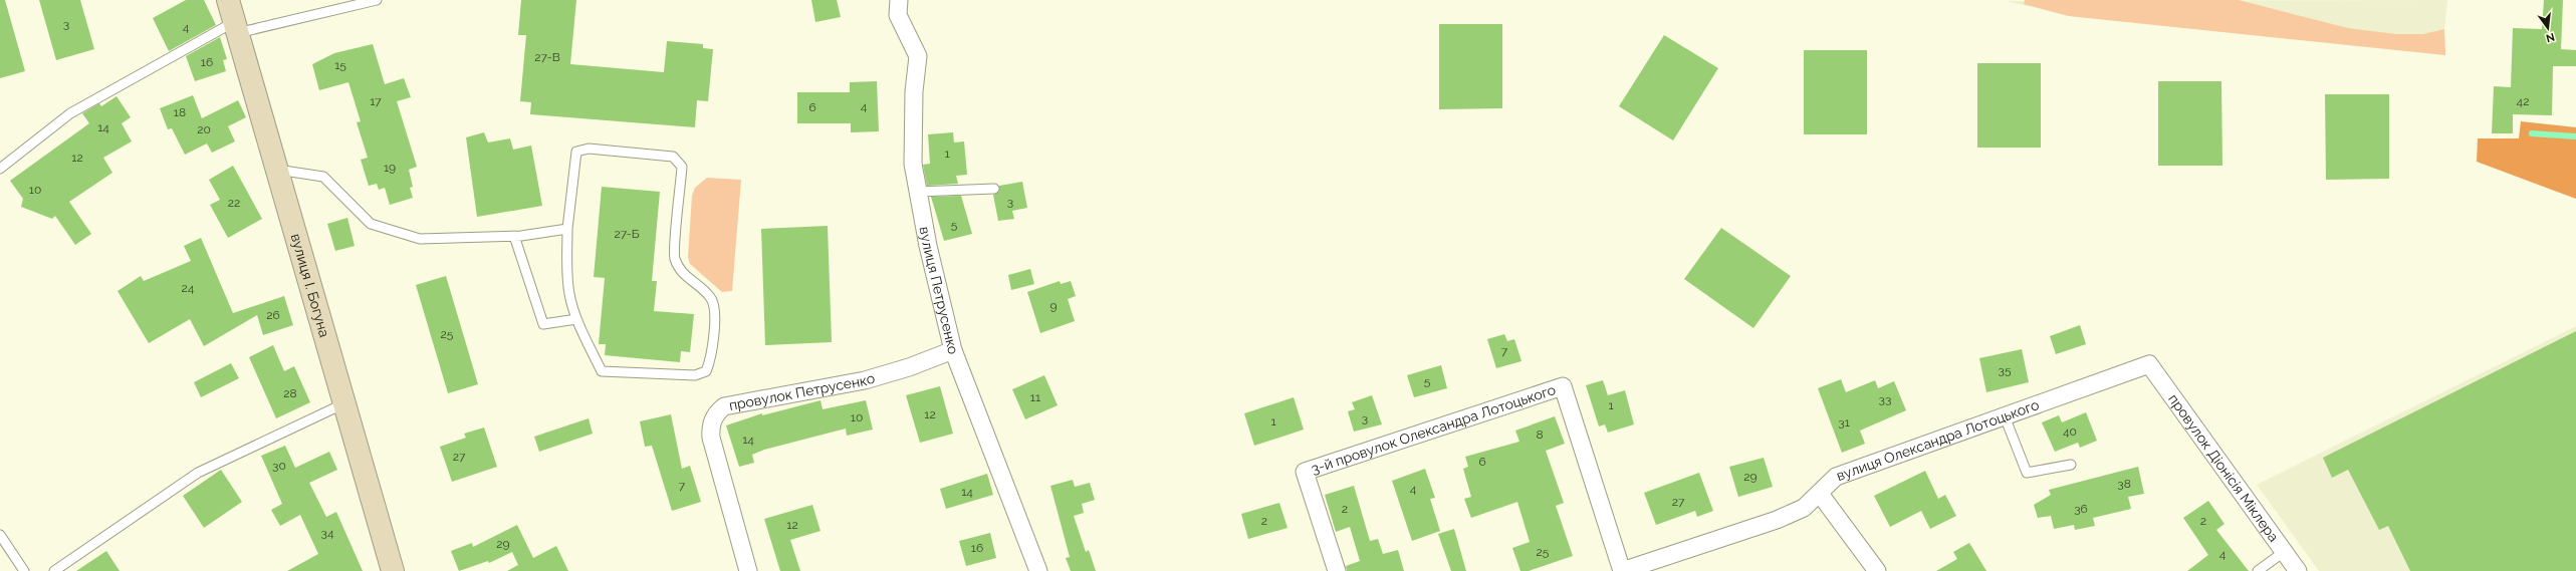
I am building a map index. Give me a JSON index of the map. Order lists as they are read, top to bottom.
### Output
{
  "streets": {
    "street": [
      "вулиця І. Богуна",
      "вулиця Петрусенко",
      "провулок Петрусенко",
      "3-й провулок Олександра Лотоцького",
      "вулиця Олександра Лотоцького",
      "провулок Діонісія Міклера"
    ]
  },
  "crossings": [
    ["вулиця Петрусенко", "провулок Петрусенко"],
    ["3-й провулок Олександра Лотоцького", "вулиця Олександра Лотоцького"],
    ["вулиця Олександра Лотоцького", "провулок Діонісія Міклера"]
  ],
  "house_numbers": [
    "3",
    "4",
    "27-В",
    "16",
    "15",
    "17",
    "42",
    "4",
    "6",
    "18",
    "14",
    "20",
    "1",
    "12",
    "19",
    "10",
    "3",
    "22",
    "5",
    "27-Б",
    "24",
    "9",
    "26",
    "25",
    "7",
    "35",
    "5",
    "28",
    "11",
    "33",
    "1",
    "12",
    "10",
    "3",
    "1",
    "31",
    "40",
    "8",
    "14",
    "27",
    "6",
    "30",
    "29",
    "38",
    "7",
    "4",
    "14",
    "27",
    "2",
    "36",
    "2",
    "2",
    "12",
    "34",
    "29",
    "16",
    "25",
    "4"
  ],
  "north": "bottom"
}
